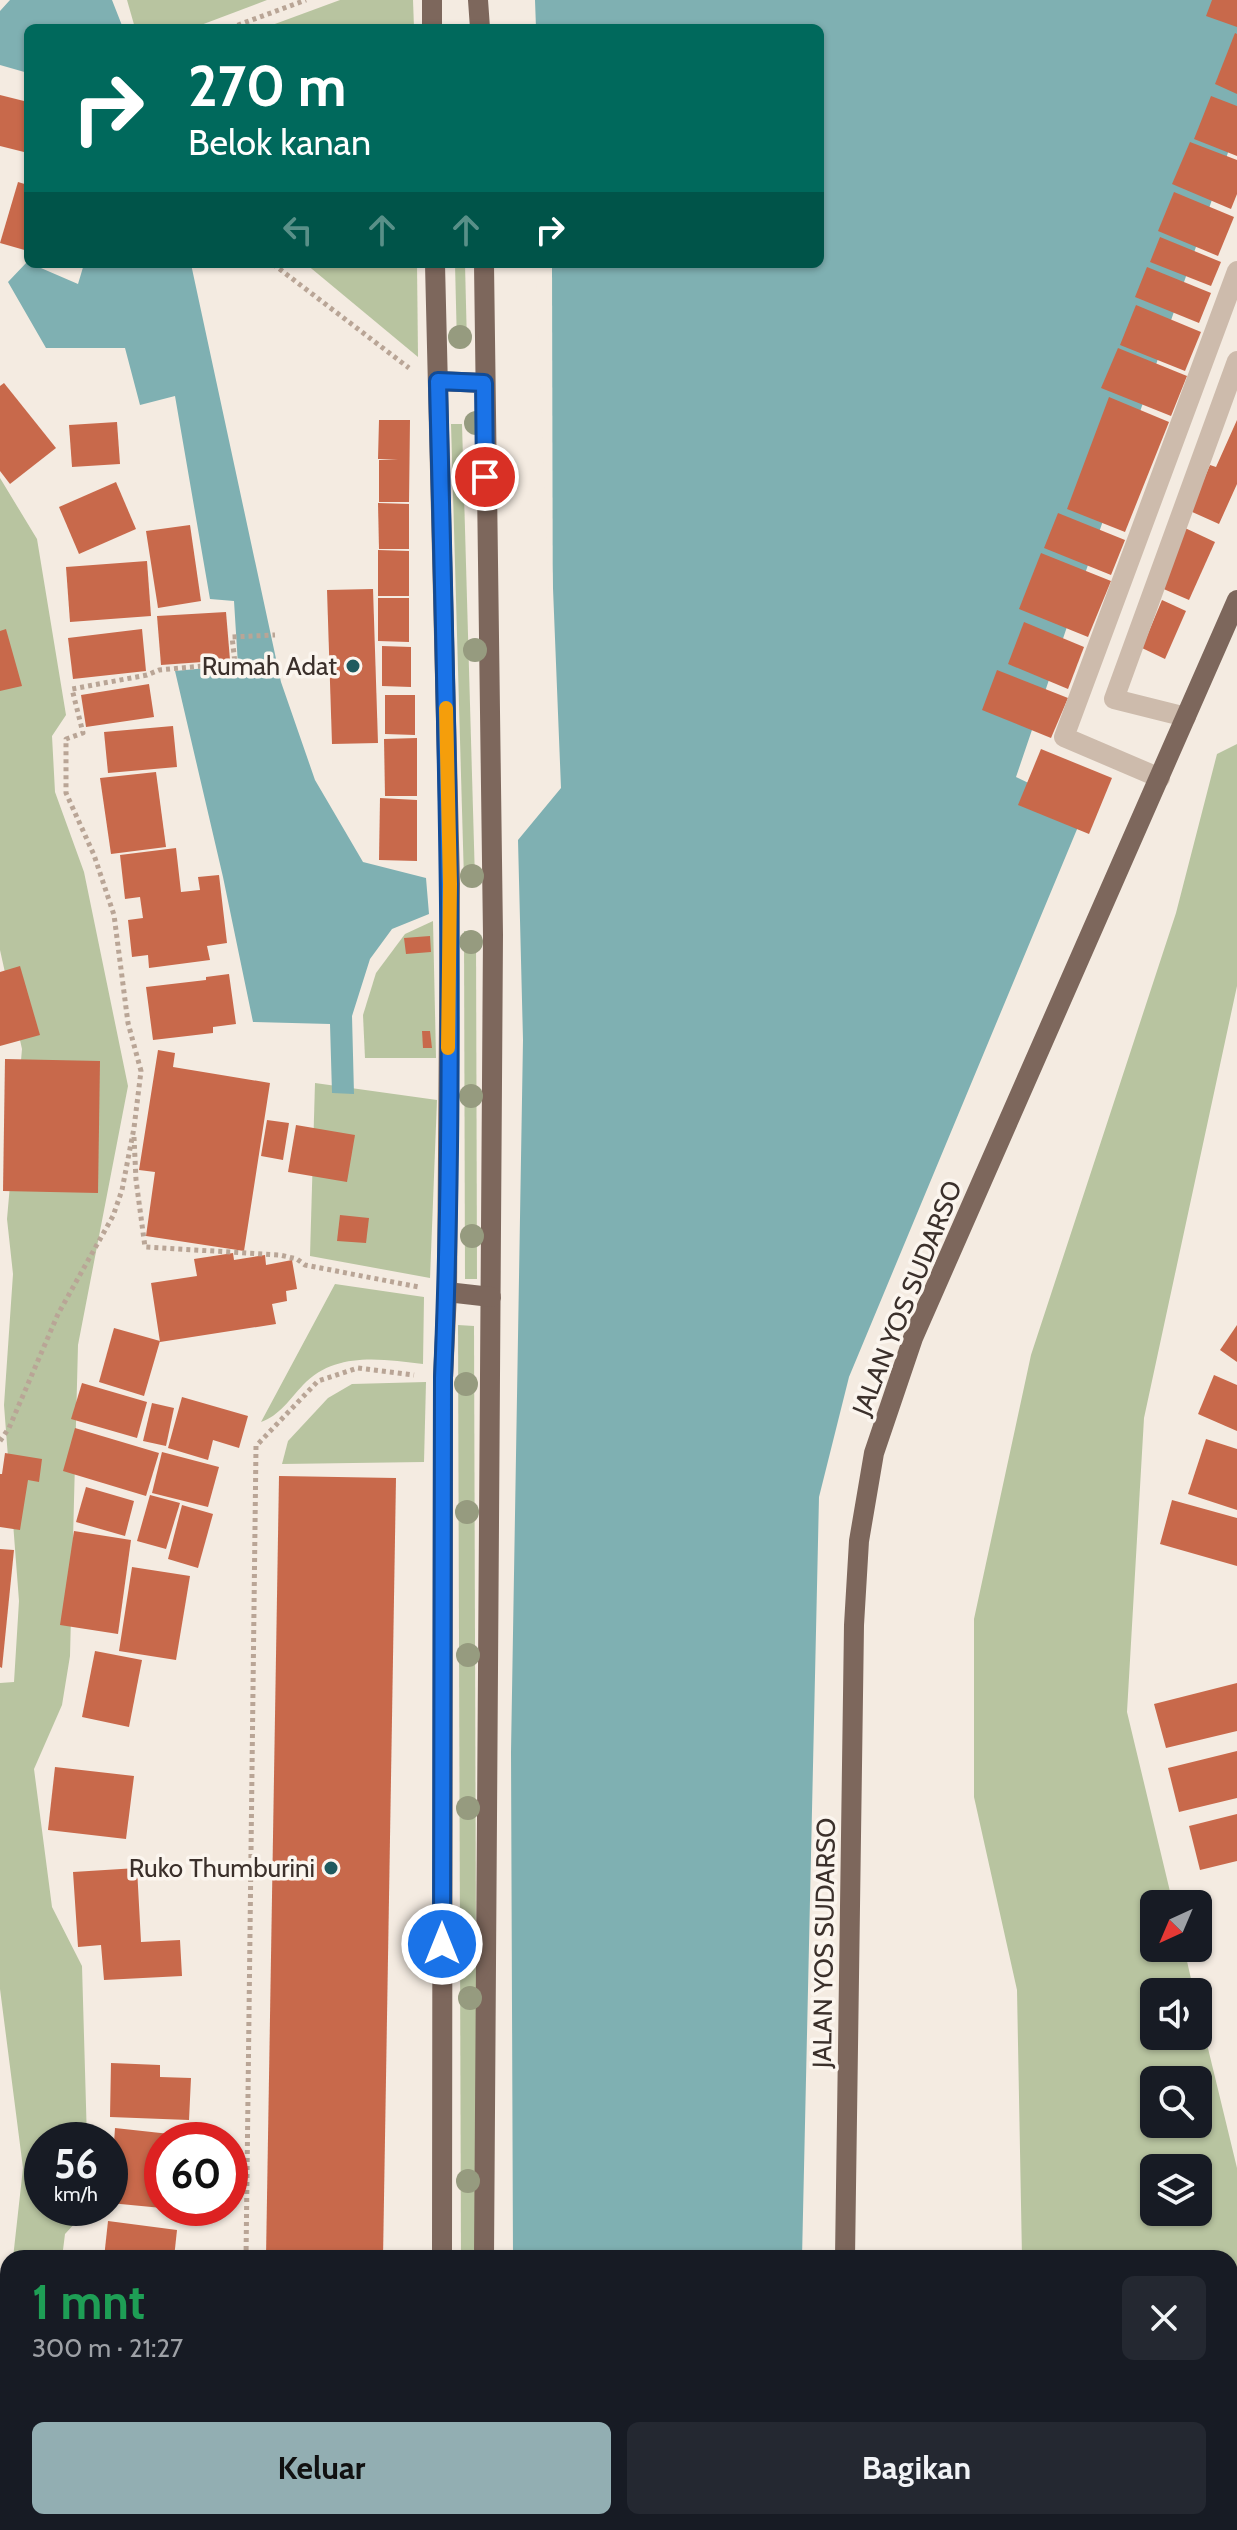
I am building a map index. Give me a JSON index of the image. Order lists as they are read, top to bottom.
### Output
{
  "streets": {
    "main road": ["JALAN YOS SUDARSO"]
  },
  "places": ["Rumah Adat", "Ruko Thumburini"],
  "north": "bottom left",
  "page": {
    "turn": ["270 m", "Belok kanan"],
    "speed": "56 km/h",
    "limit": "60",
    "heading": ["1 mnt", "300 m · 21:27"],
    "buttons": ["Keluar", "Bagikan"]
  }
}
